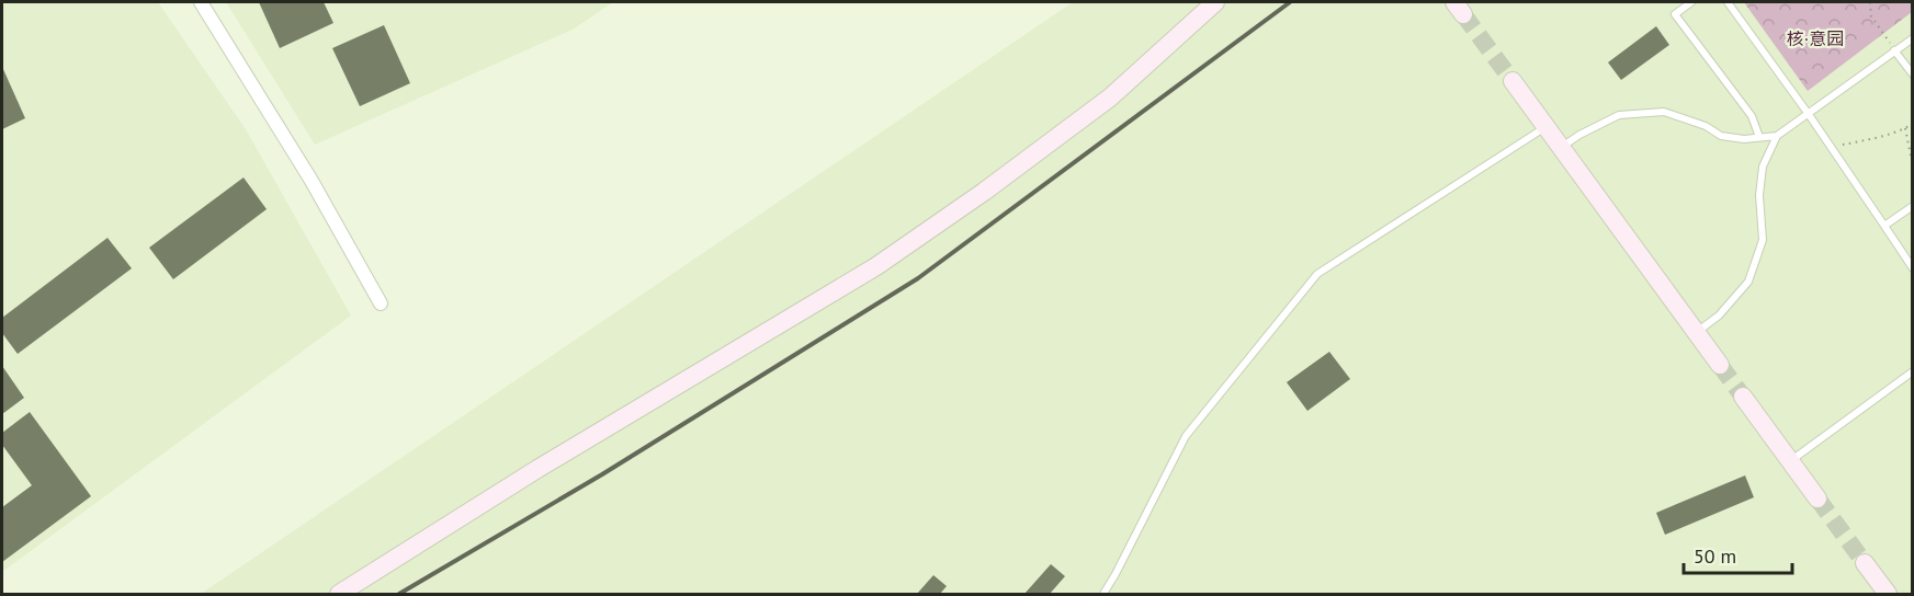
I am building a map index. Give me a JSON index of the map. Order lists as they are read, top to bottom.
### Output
{
  "parks": ["核·意园"],
  "scale_bar": "50 m"
}
